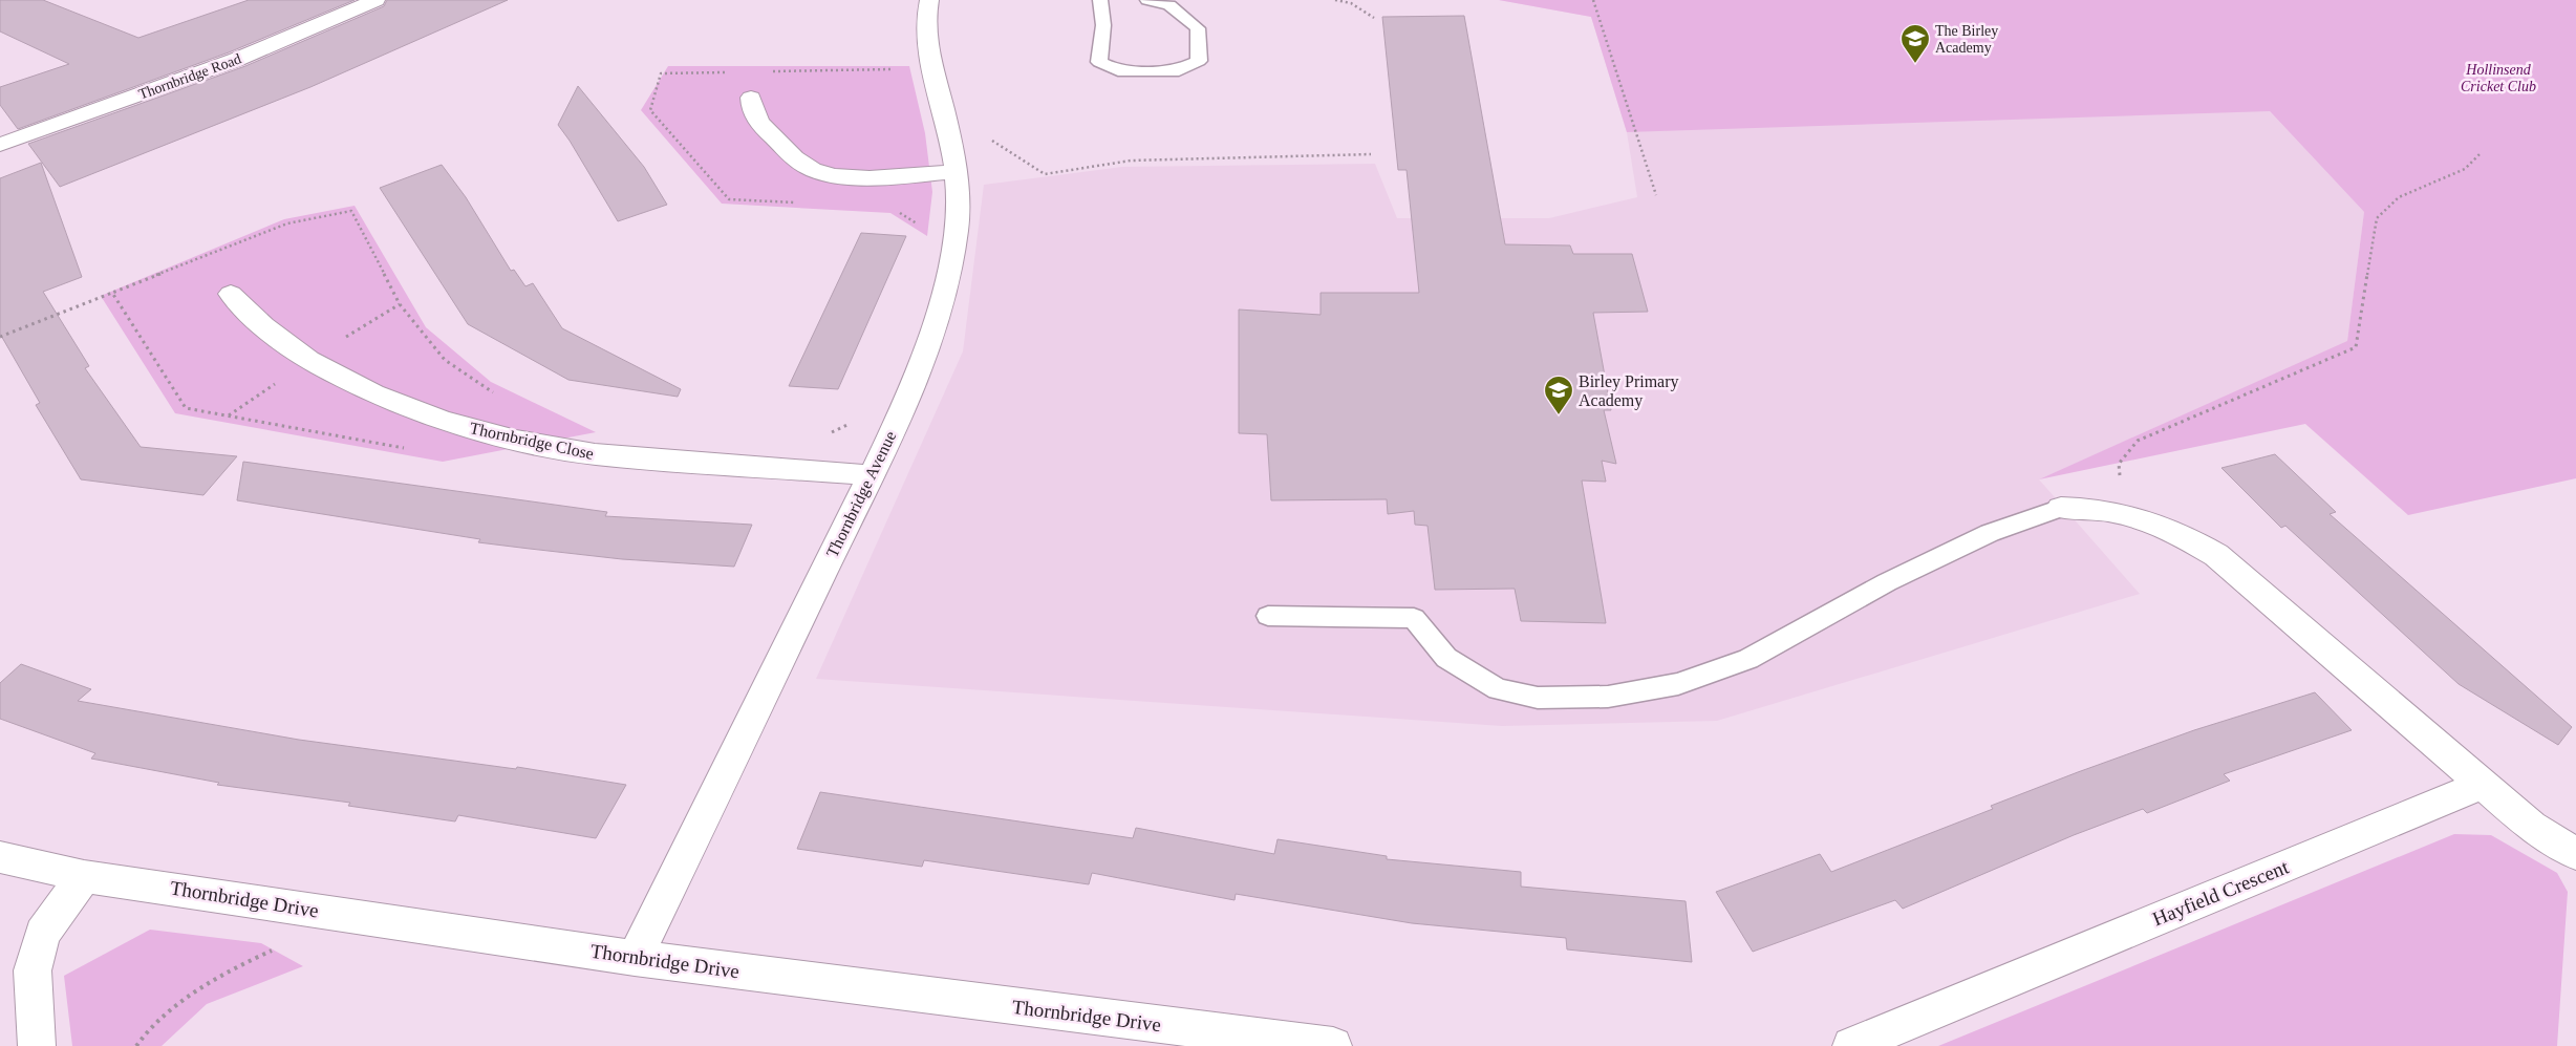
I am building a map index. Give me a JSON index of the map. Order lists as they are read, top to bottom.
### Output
{
  "streets": {
    "street": [
      "Thornbridge Road",
      "Thornbridge Close",
      "Thornbridge Avenue",
      "Hayfield Crescent",
      "Thornbridge Drive"
    ]
  },
  "crossings": [
    ["Thornbridge Close", "Thornbridge Avenue"],
    ["Thornbridge Avenue", "Thornbridge Drive"]
  ],
  "parks": ["Hollinsend Cricket Club"],
  "places": {
    "school or university": ["The Birley Academy", "Birley Primary Academy"]
  }
}
